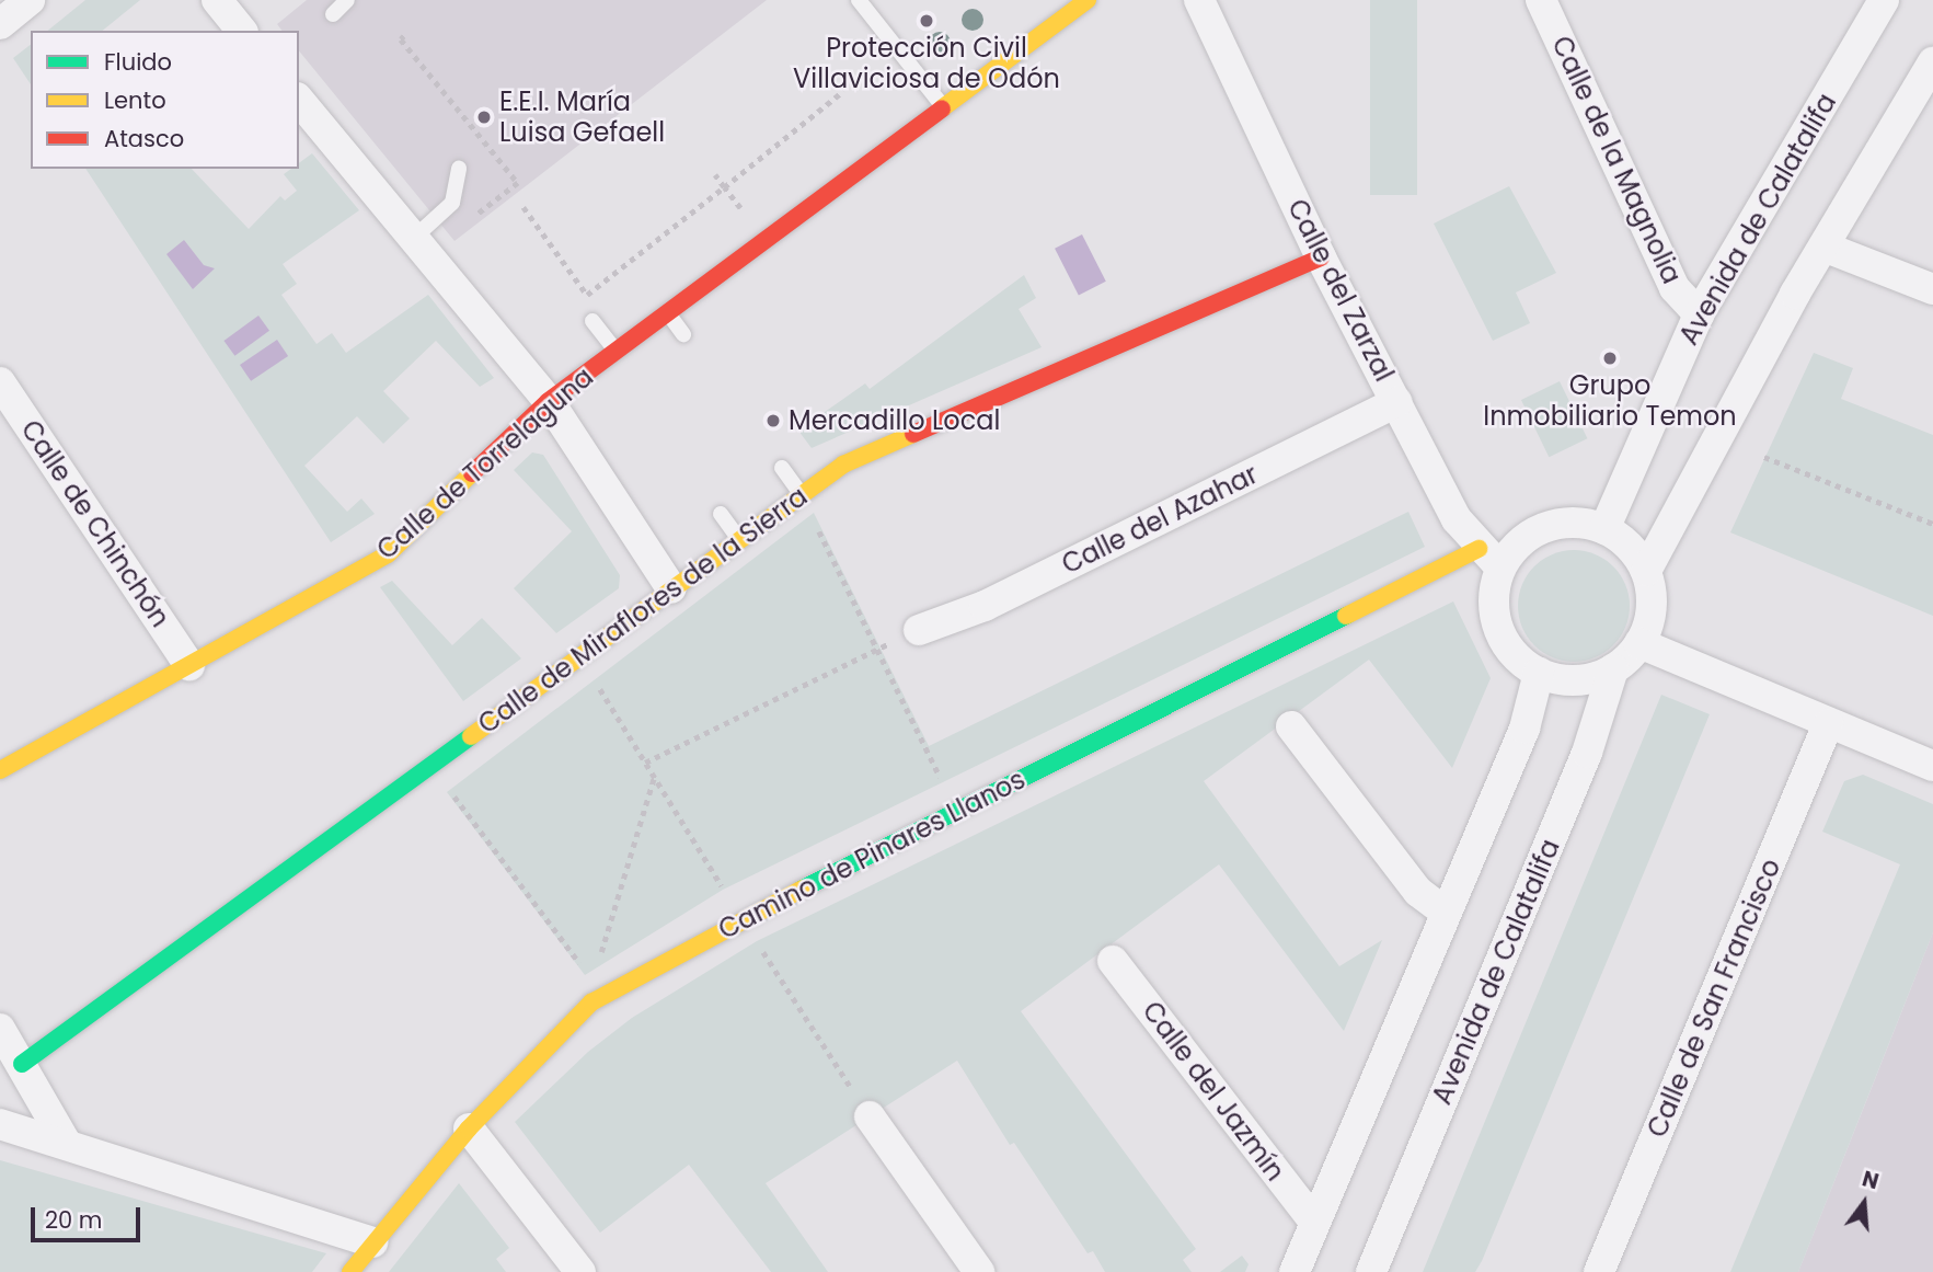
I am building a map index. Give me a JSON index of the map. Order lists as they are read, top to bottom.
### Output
{
  "streets": {
    "street": [
      "Calle de la Magnolia",
      "Avenida de Calatalifa",
      "Calle del Zarzal",
      "Calle de Torrelaguna",
      "Calle del Azahar",
      "Calle de Chinchón",
      "Calle de Miraflores de la Sierra",
      "Camino de Pinares Llanos",
      "Calle de San Francisco",
      "Calle del Jazmín"
    ]
  },
  "crossings": [
    ["Calle de la Magnolia", "Avenida de Calatalifa"],
    ["Avenida de Calatalifa", "Calle del Zarzal"],
    ["Avenida de Calatalifa", "Camino de Pinares Llanos"],
    ["Calle del Zarzal", "Calle del Azahar"],
    ["Calle del Zarzal", "Calle de Miraflores de la Sierra"],
    ["Calle del Zarzal", "Camino de Pinares Llanos"],
    ["Calle de Torrelaguna", "Calle de Chinchón"]
  ],
  "places": [
    "Protección Civil Villaviciosa de Odón",
    "E.E.I. María Luisa Gefaell",
    "Grupo Inmobiliario Temon",
    "Mercadillo Local"
  ],
  "legend": ["Fluido", "Lento", "Atasco"],
  "scale_bar": "20 m",
  "north": "top"
}
